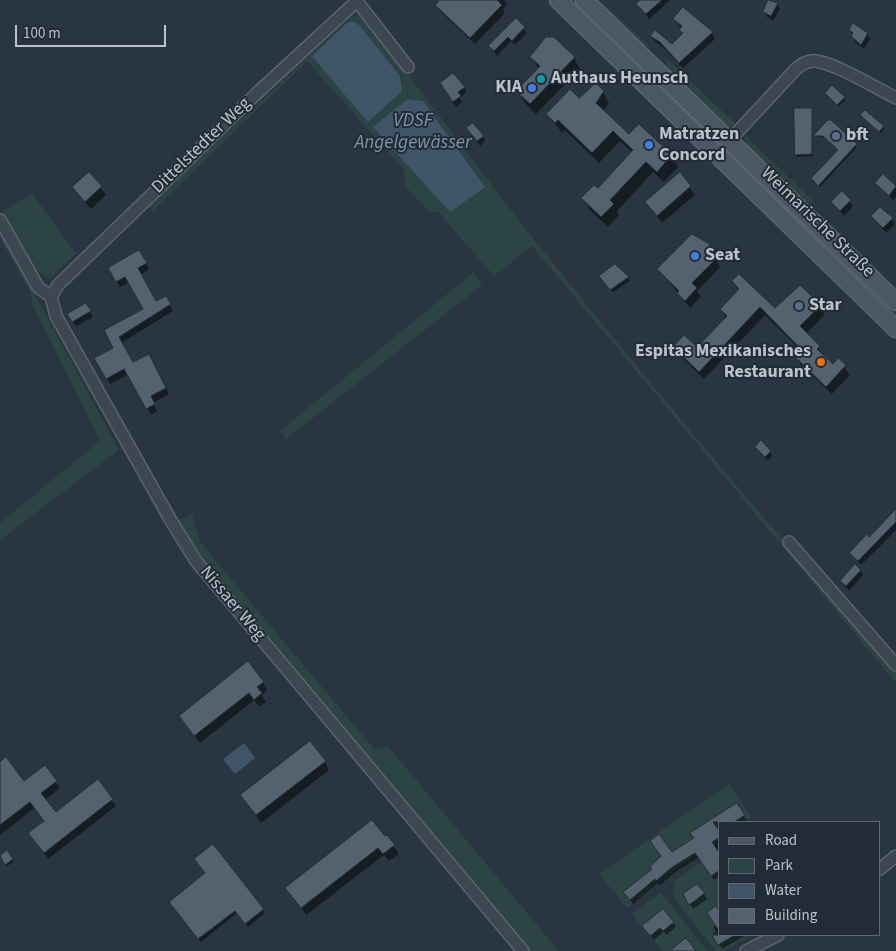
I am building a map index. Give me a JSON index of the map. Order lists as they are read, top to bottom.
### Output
{
  "streets": {
    "main road": ["Weimarische Straße"],
    "street": ["Dittelstedter Weg", "Nissaer Weg"]
  },
  "crossings": [
    ["Dittelstedter Weg", "Nissaer Weg"]
  ],
  "water": ["VDSF Angelgewässer"],
  "places": [
    "Authaus Heunsch",
    "KIA",
    "bft",
    "Matratzen Concord",
    "Seat",
    "Star",
    "Espitas Mexikanisches Restaurant"
  ],
  "legend": [
    "Road",
    "Park",
    "Water",
    "Building"
  ],
  "scale_bar": "100 m"
}
